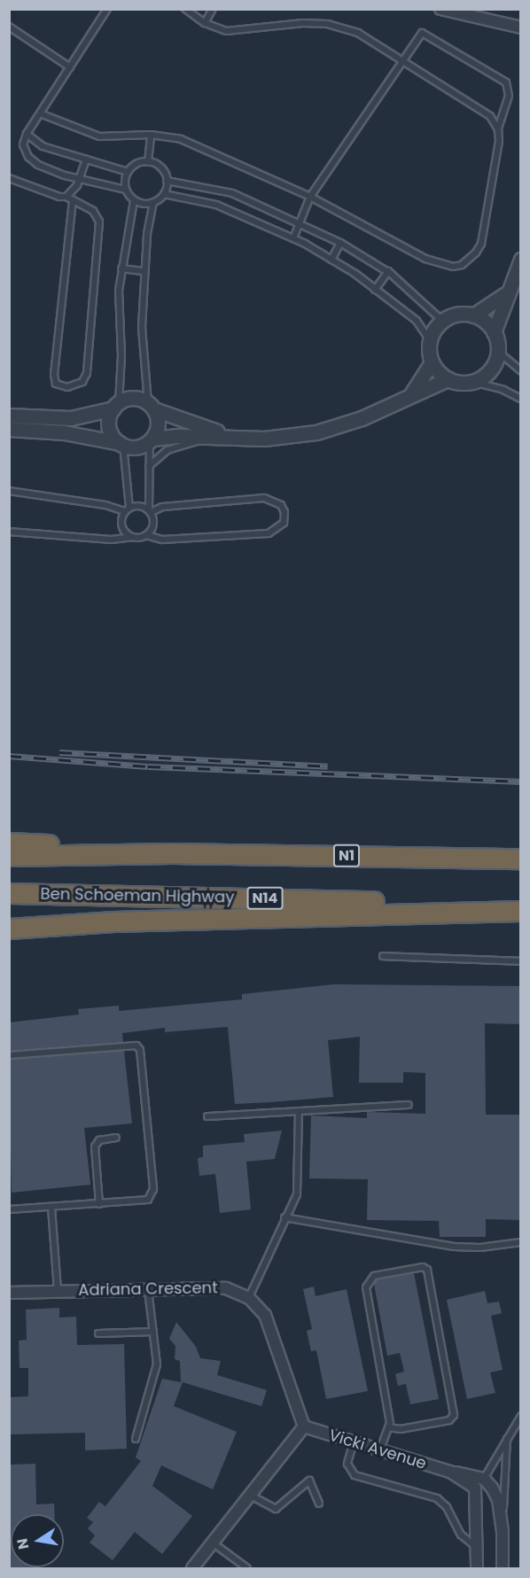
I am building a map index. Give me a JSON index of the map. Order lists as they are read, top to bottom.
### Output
{
  "streets": {
    "highway": ["N1", "Ben Schoeman Highway", "N14"],
    "street": ["Adriana Crescent", "Vicki Avenue"]
  },
  "crossings": [
    ["Adriana Crescent", "Vicki Avenue"]
  ],
  "north": "left"
}
